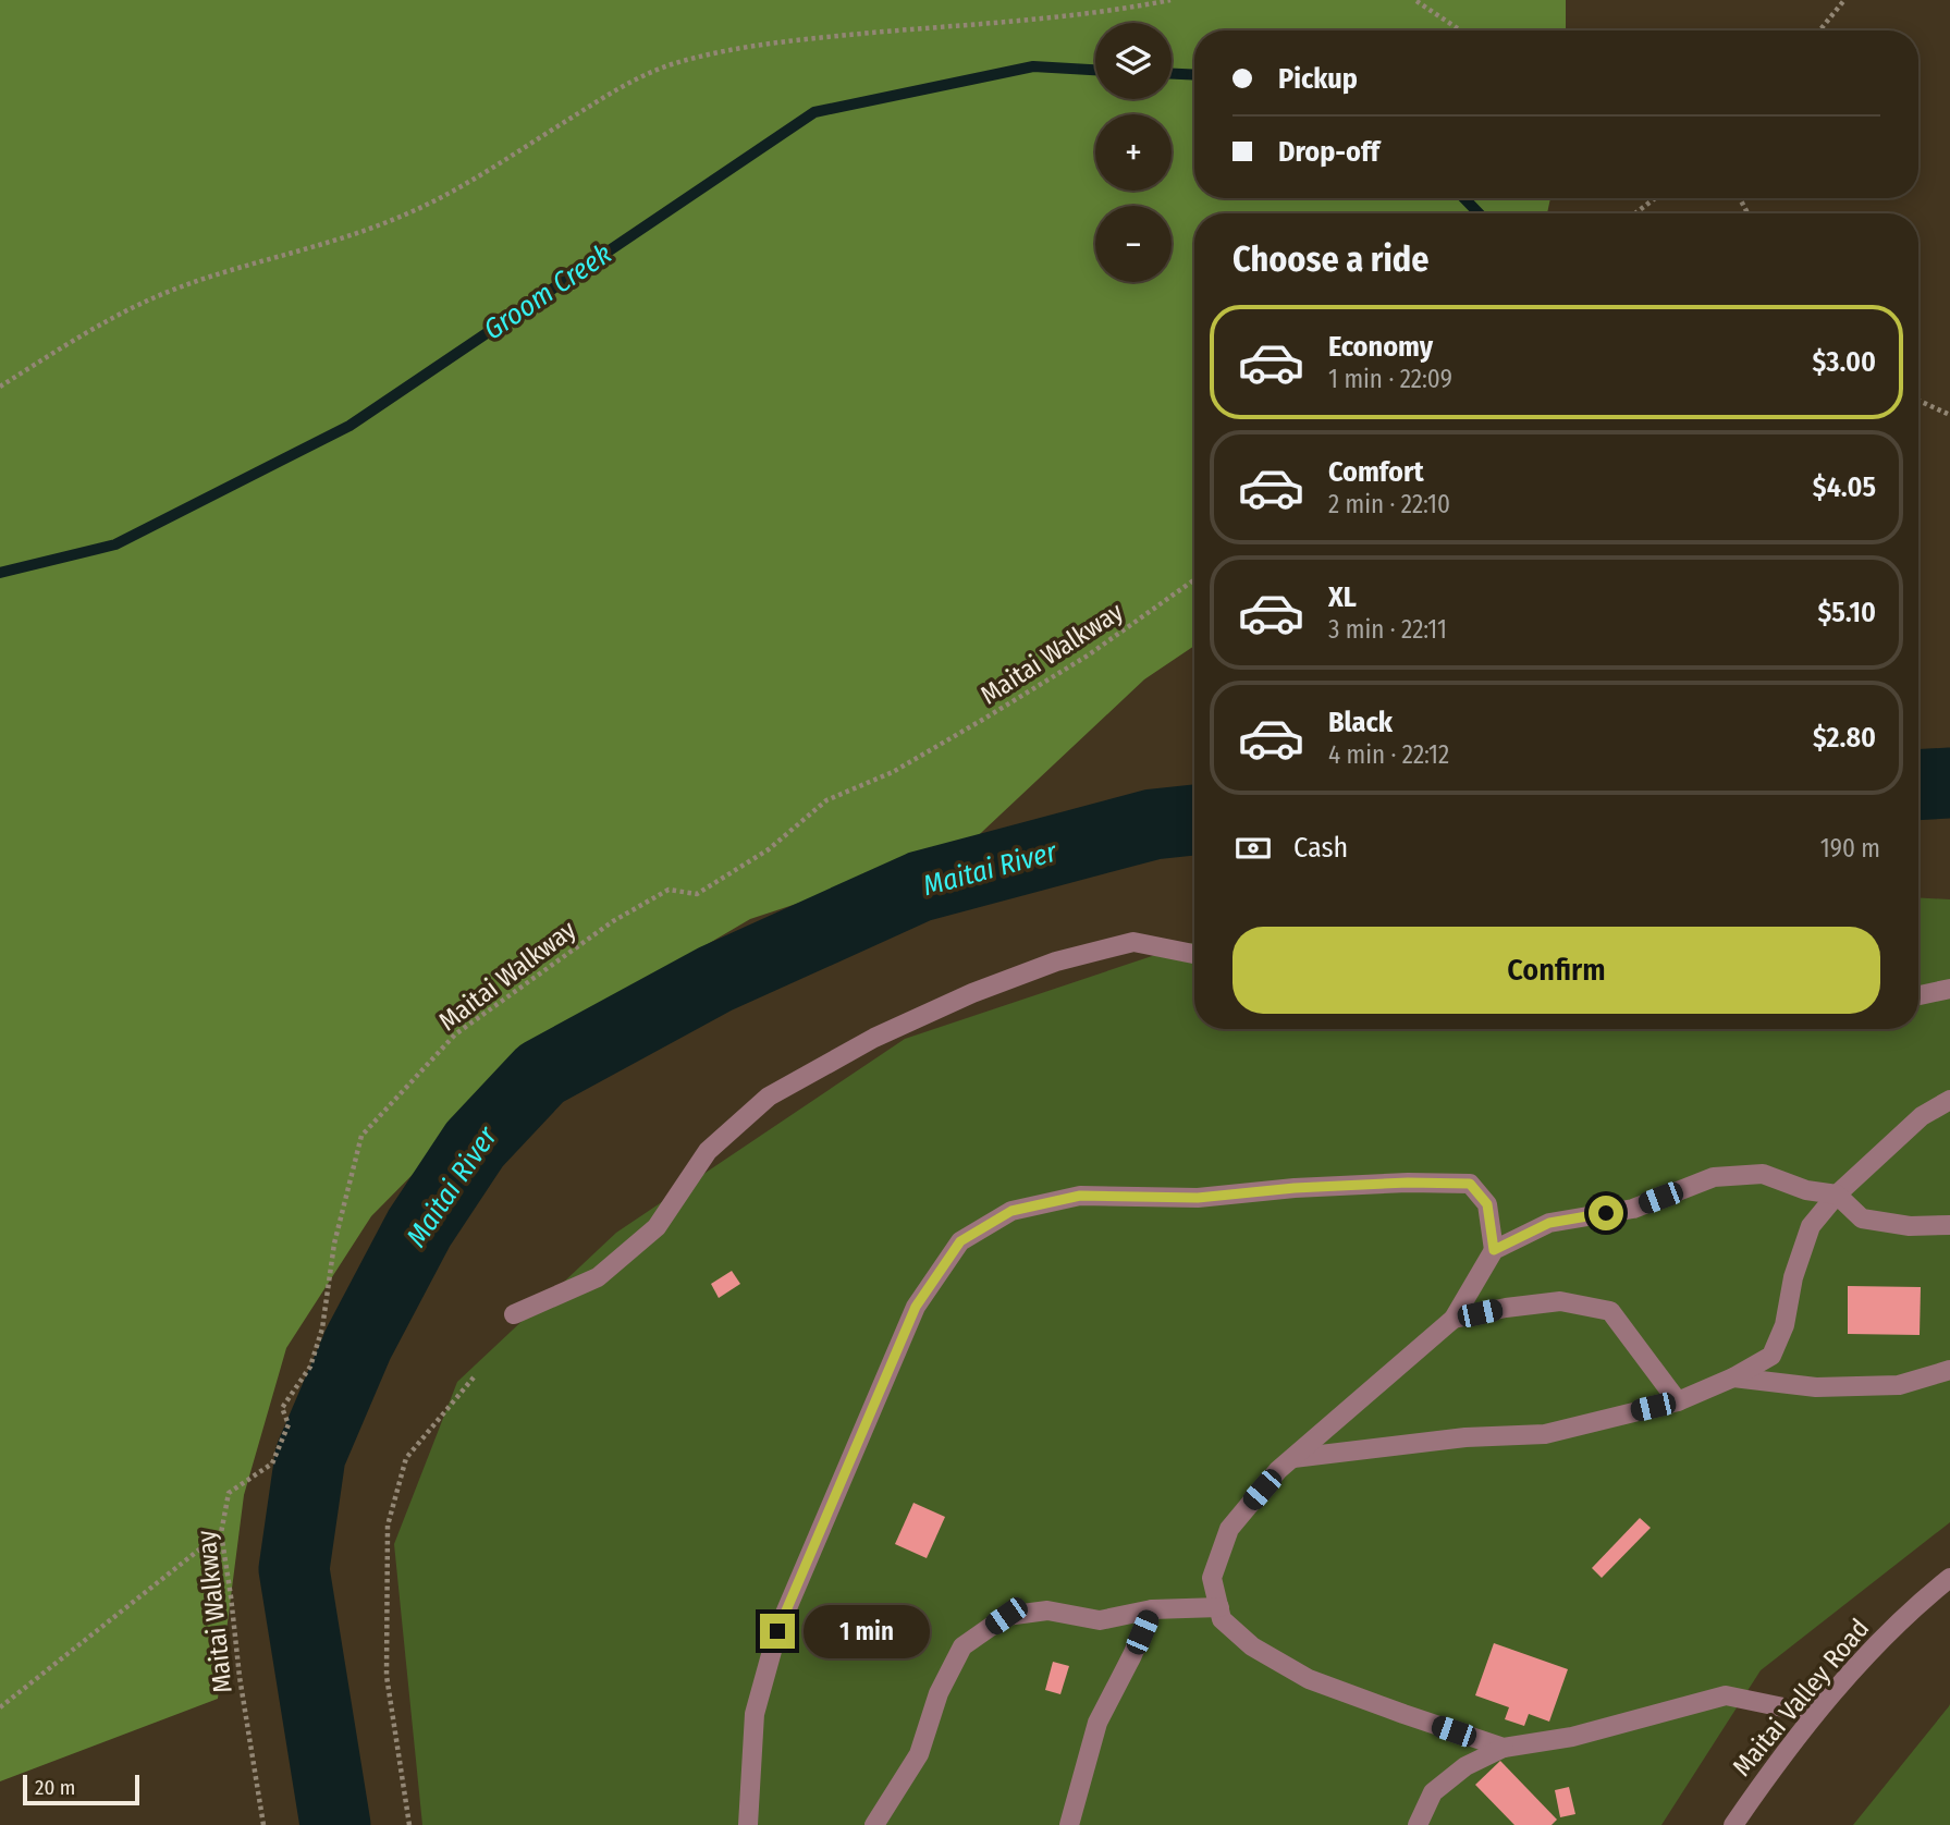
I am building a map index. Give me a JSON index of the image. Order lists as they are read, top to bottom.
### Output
{
  "streets": {
    "street": ["Maitai Valley Road"],
    "path": ["Maitai Walkway"]
  },
  "water": ["Groom Creek", "Maitai River"],
  "scale_bar": "20 m",
  "page": {
    "map_buttons": ["+", "−"],
    "banner": ["Pickup", "Drop-off"],
    "heading": "Choose a ride",
    "list": [
      {
        "name": "Economy",
        "note": "1 min · 22:09",
        "value": "$3.00"
      },
      {
        "name": "Comfort",
        "note": "2 min · 22:10",
        "value": "$4.05"
      },
      {
        "name": "XL",
        "note": "3 min · 22:11",
        "value": "$5.10"
      },
      {
        "name": "Black",
        "note": "4 min · 22:12",
        "value": "$2.80"
      }
    ],
    "pay": ["Cash", "190 m"],
    "buttons": "Confirm",
    "bubble": "1 min",
    "scale": "20 m"
  }
}
